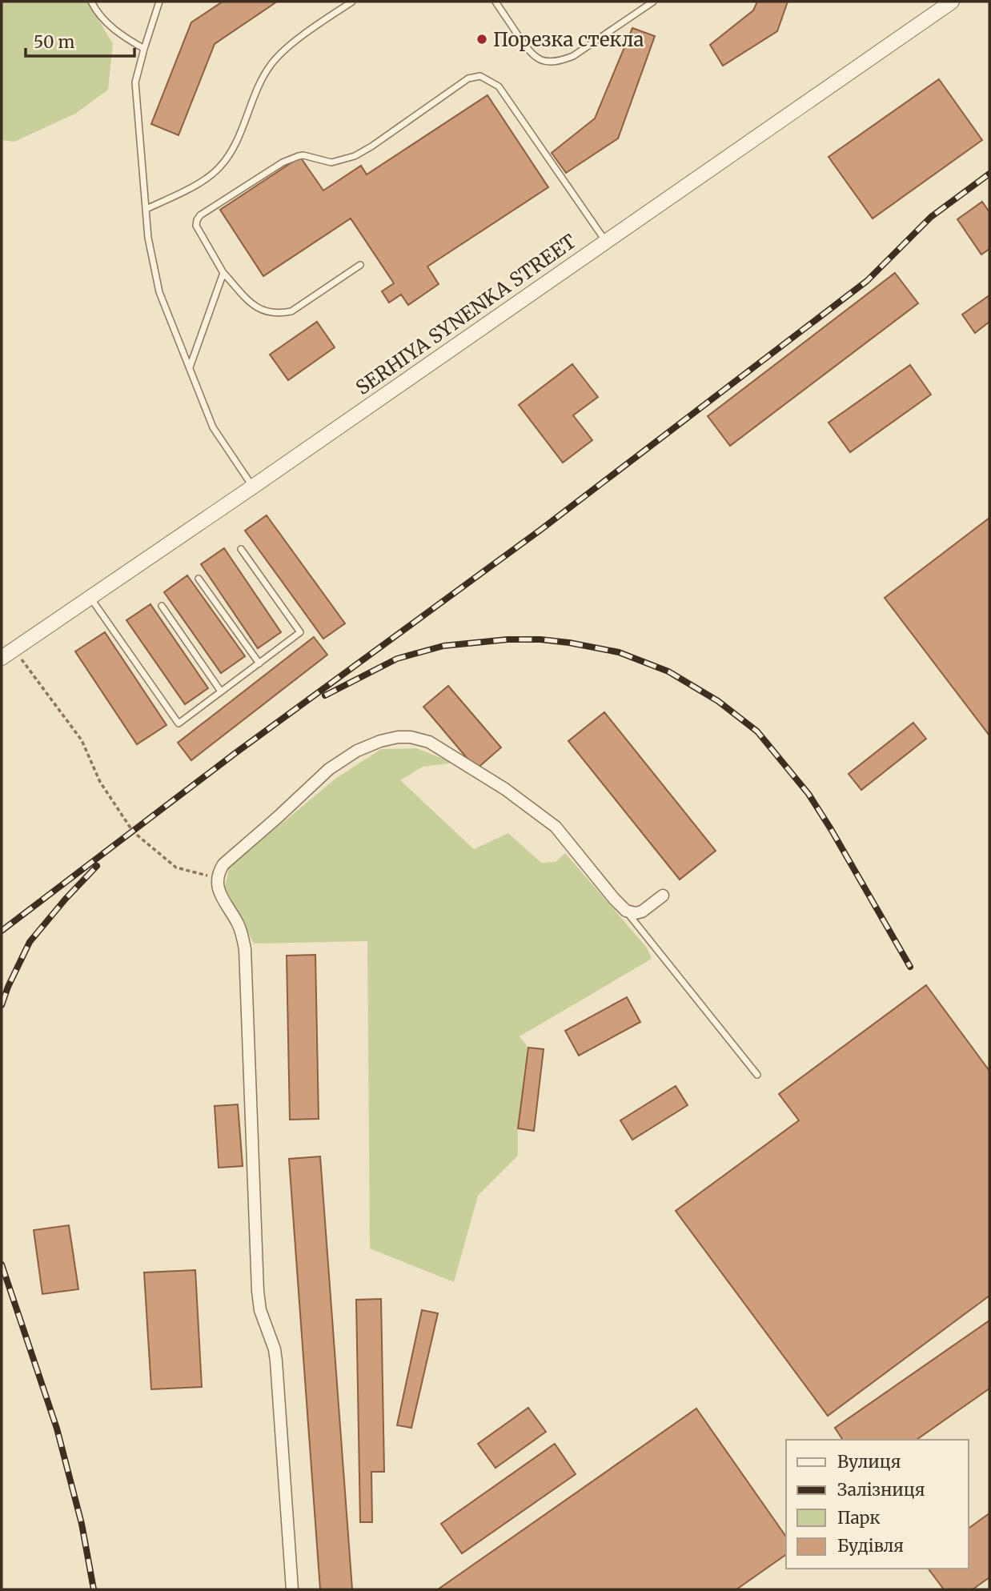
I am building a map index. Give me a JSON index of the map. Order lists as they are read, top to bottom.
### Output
{
  "streets": {
    "street": ["SERHIYA SYNENKA STREET"]
  },
  "places": ["Порезка стекла"],
  "legend": [
    "Вулиця",
    "Залізниця",
    "Парк",
    "Будівля"
  ],
  "scale_bar": "50 m"
}
